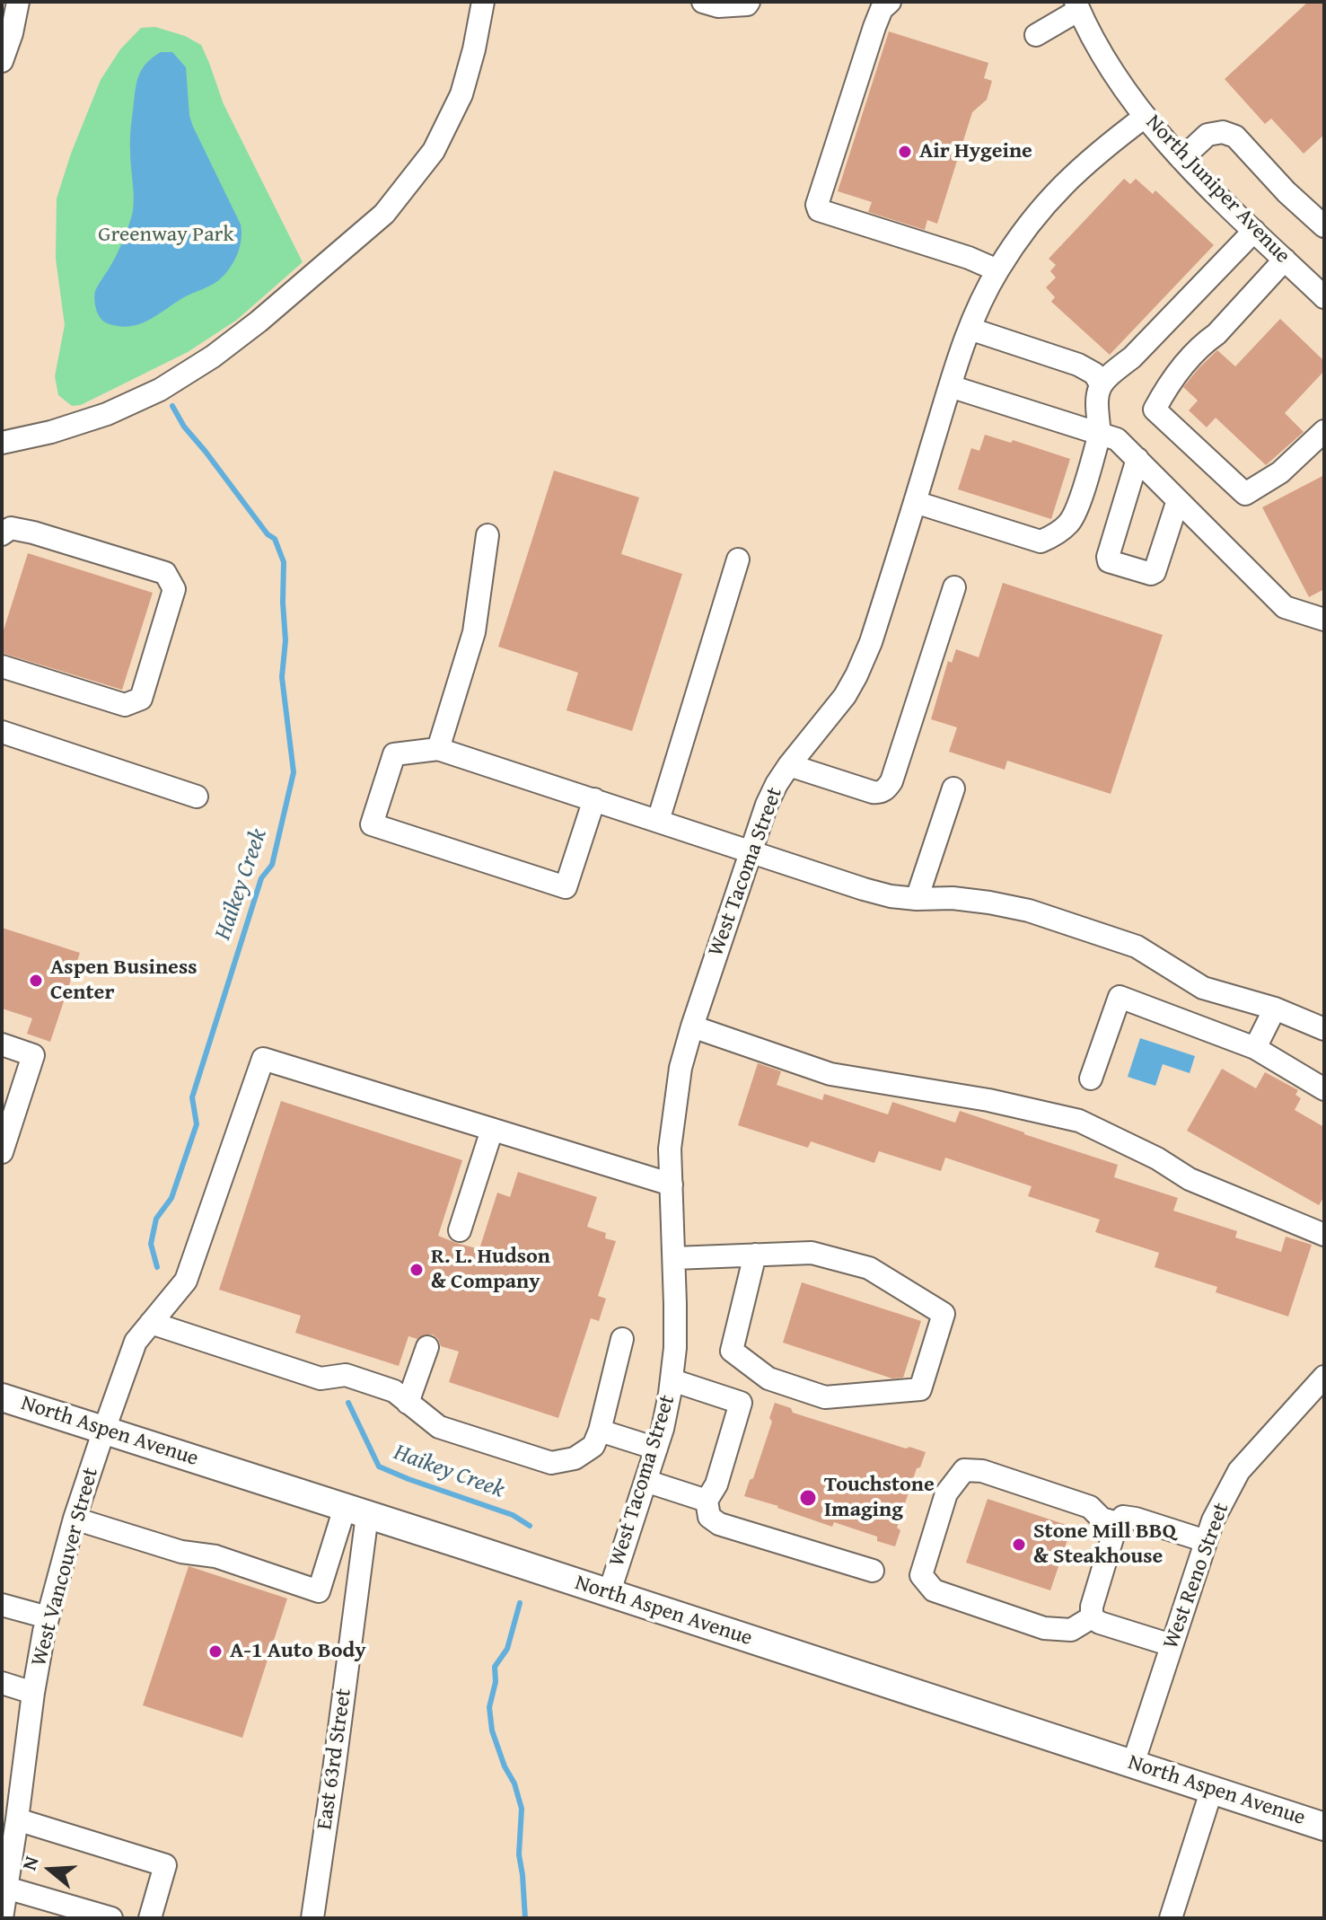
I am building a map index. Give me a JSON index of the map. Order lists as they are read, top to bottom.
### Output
{
  "streets": {
    "main road": ["North Aspen Avenue"],
    "street": [
      "North Juniper Avenue",
      "West Tacoma Street",
      "West Vancouver Street",
      "West Reno Street",
      "East 63rd Street"
    ]
  },
  "crossings": [
    ["North Juniper Avenue", "West Tacoma Street"],
    ["West Tacoma Street", "North Aspen Avenue"],
    ["North Aspen Avenue", "West Vancouver Street"],
    ["North Aspen Avenue", "West Reno Street"],
    ["North Aspen Avenue", "East 63rd Street"]
  ],
  "water": ["Haikey Creek"],
  "parks": ["Greenway Park"],
  "places": [
    "Air Hygeine",
    "Aspen Business Center",
    "R. L. Hudson & Company",
    "Touchstone Imaging",
    "Stone Mill BBQ & Steakhouse",
    "A-1 Auto Body"
  ],
  "north": "left"
}
